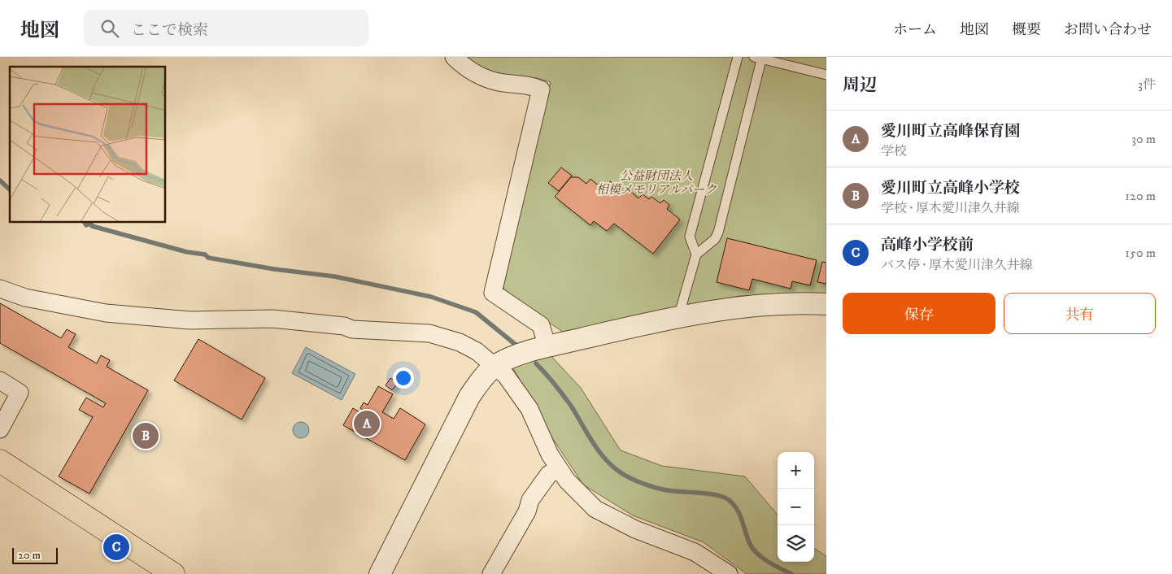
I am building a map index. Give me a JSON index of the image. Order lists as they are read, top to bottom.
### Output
{
  "parks": ["公益財団法人 相模メモリアルパーク"],
  "scale_bar": "20 m",
  "page": {
    "header": "地図",
    "search": "ここで検索",
    "nav": [
      "ホーム",
      "地図",
      "概要",
      "お問い合わせ"
    ],
    "heading": ["周辺", "3件"],
    "list": [
      {
        "mark": "A",
        "name": "愛川町立高峰保育園",
        "note": "学校",
        "value": "30 m"
      },
      {
        "mark": "B",
        "name": "愛川町立高峰小学校",
        "note": "学校 · 厚木愛川津久井線",
        "value": "120 m"
      },
      {
        "mark": "C",
        "name": "高峰小学校前",
        "note": "バス停 · 厚木愛川津久井線",
        "value": "150 m"
      }
    ],
    "buttons": ["保存", "共有"],
    "pins": ["A", "B", "C"],
    "map_buttons": ["+", "−"],
    "scale": "20 m"
  }
}
